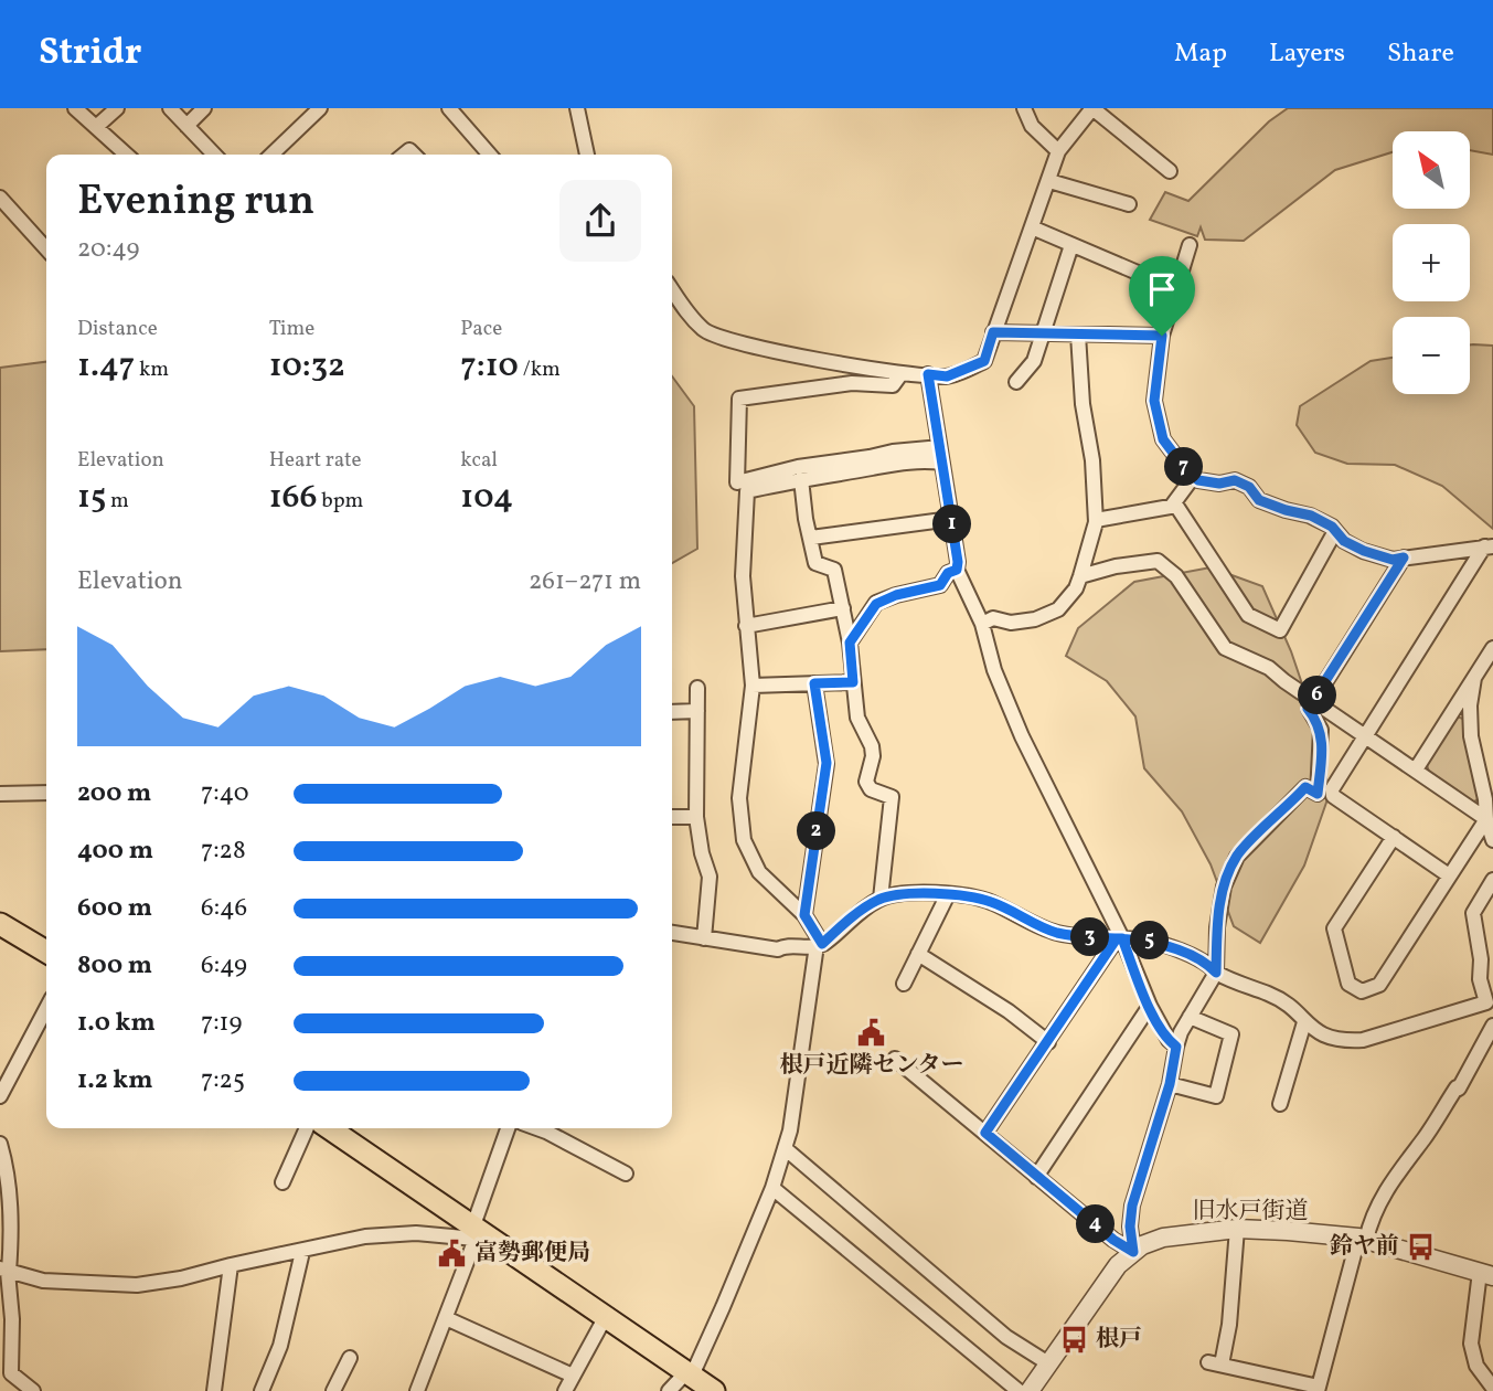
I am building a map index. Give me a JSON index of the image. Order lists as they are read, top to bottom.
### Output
{
  "streets": {
    "street": ["旧水戸街道"]
  },
  "places": {
    "public building": ["根戸近隣センター", "富勢郵便局"],
    "bus stop": ["鈴ヤ前", "根戸"]
  },
  "north": "top left",
  "page": {
    "header": "Stridr",
    "nav": ["Map", "Layers", "Share"],
    "map_buttons": ["+", "−"],
    "heading": ["Evening run", "20:49"],
    "stats": [
      ["Distance", "1.47 km"],
      ["Time", "10:32"],
      ["Pace", "7:10 /km"],
      ["Elevation", "15 m"],
      ["Heart rate", "166 bpm"],
      ["kcal", "104"]
    ],
    "pins": [
      "7",
      "1",
      "6",
      "2",
      "3",
      "5",
      "4"
    ],
    "chart": ["Elevation", "261–271 m"],
    "list": [
      {
        "name": "200 m",
        "note": "7:40"
      },
      {
        "name": "400 m",
        "note": "7:28"
      },
      {
        "name": "600 m",
        "note": "6:46"
      },
      {
        "name": "800 m",
        "note": "6:49"
      },
      {
        "name": "1.0 km",
        "note": "7:19"
      },
      {
        "name": "1.2 km",
        "note": "7:25"
      }
    ]
  }
}
